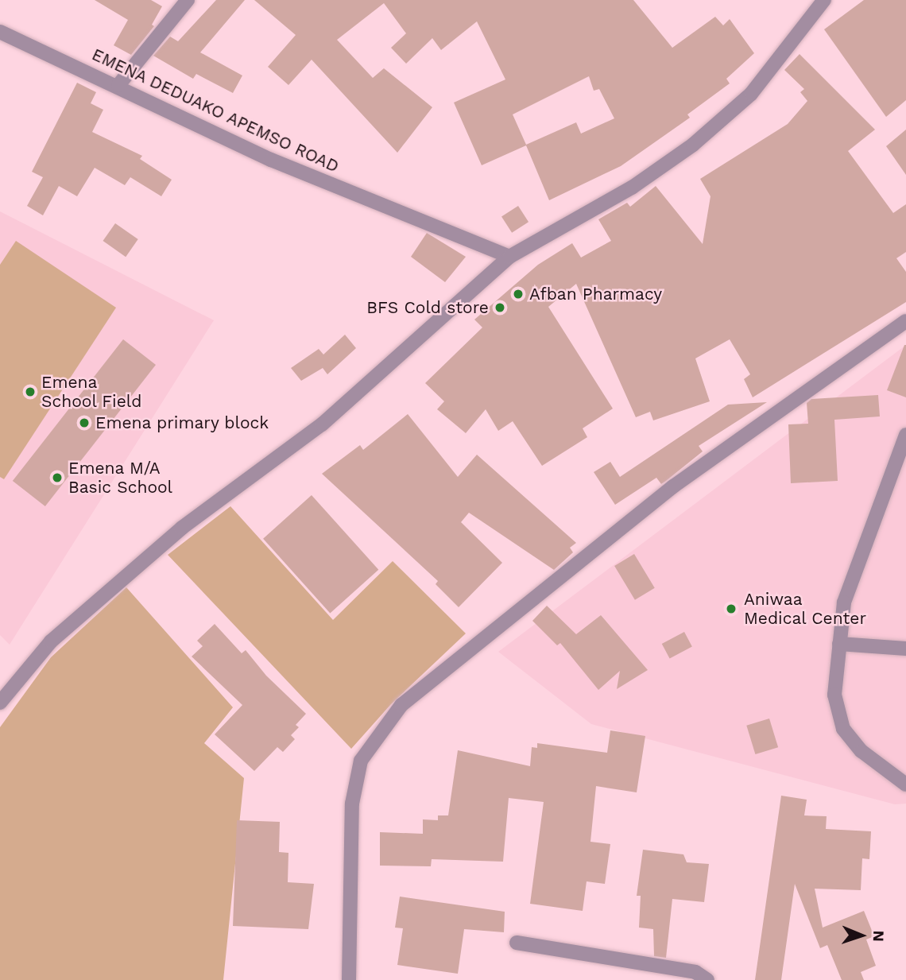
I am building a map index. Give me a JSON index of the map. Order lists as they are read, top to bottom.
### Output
{
  "streets": {
    "street": ["EMENA DEDUAKO APEMSO ROAD"]
  },
  "places": [
    "Afban Pharmacy",
    "BFS Cold store",
    "Emena School Field",
    "Emena primary block",
    "Emena M/A Basic School",
    "Aniwaa Medical Center"
  ],
  "north": "right"
}
